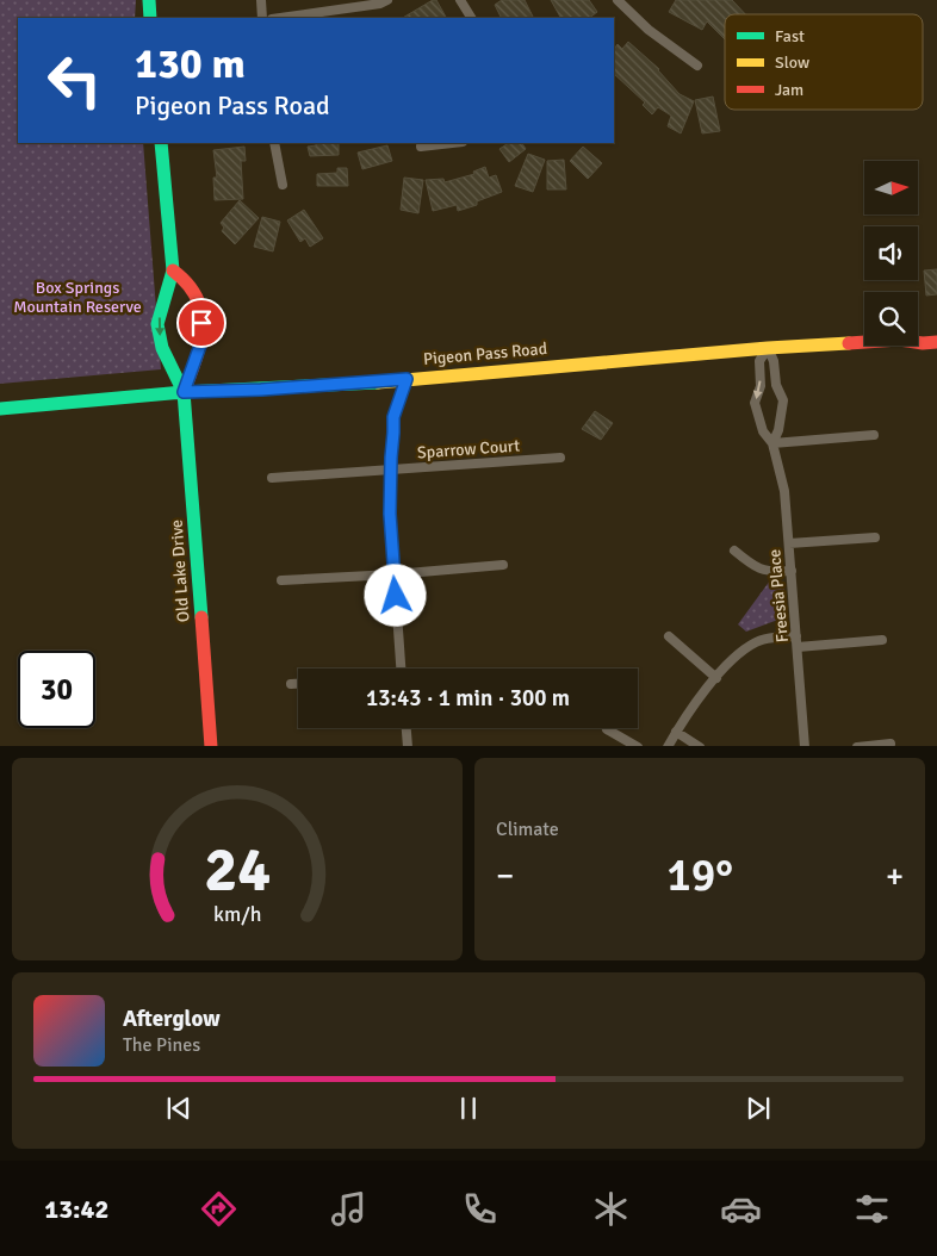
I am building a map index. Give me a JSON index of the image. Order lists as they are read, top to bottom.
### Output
{
  "streets": {
    "main road": ["Pigeon Pass Road", "Old Lake Drive"],
    "street": ["Sparrow Court", "Freesia Place"]
  },
  "crossings": [
    ["Pigeon Pass Road", "Old Lake Drive"],
    ["Pigeon Pass Road", "Freesia Place"]
  ],
  "parks": ["Box Springs Mountain Reserve"],
  "legend": ["Fast", "Slow", "Jam"],
  "north": "right",
  "page": {
    "turn": ["130 m", "Pigeon Pass Road"],
    "limit": "30",
    "trip": "13:43 · 1 min · 300 m",
    "tile": "Climate",
    "heat": ["−", "19°", "+"],
    "song": ["Afterglow", "The Pines"],
    "tabs": "13:42",
    "gauge": ["24", "km/h"]
  }
}
